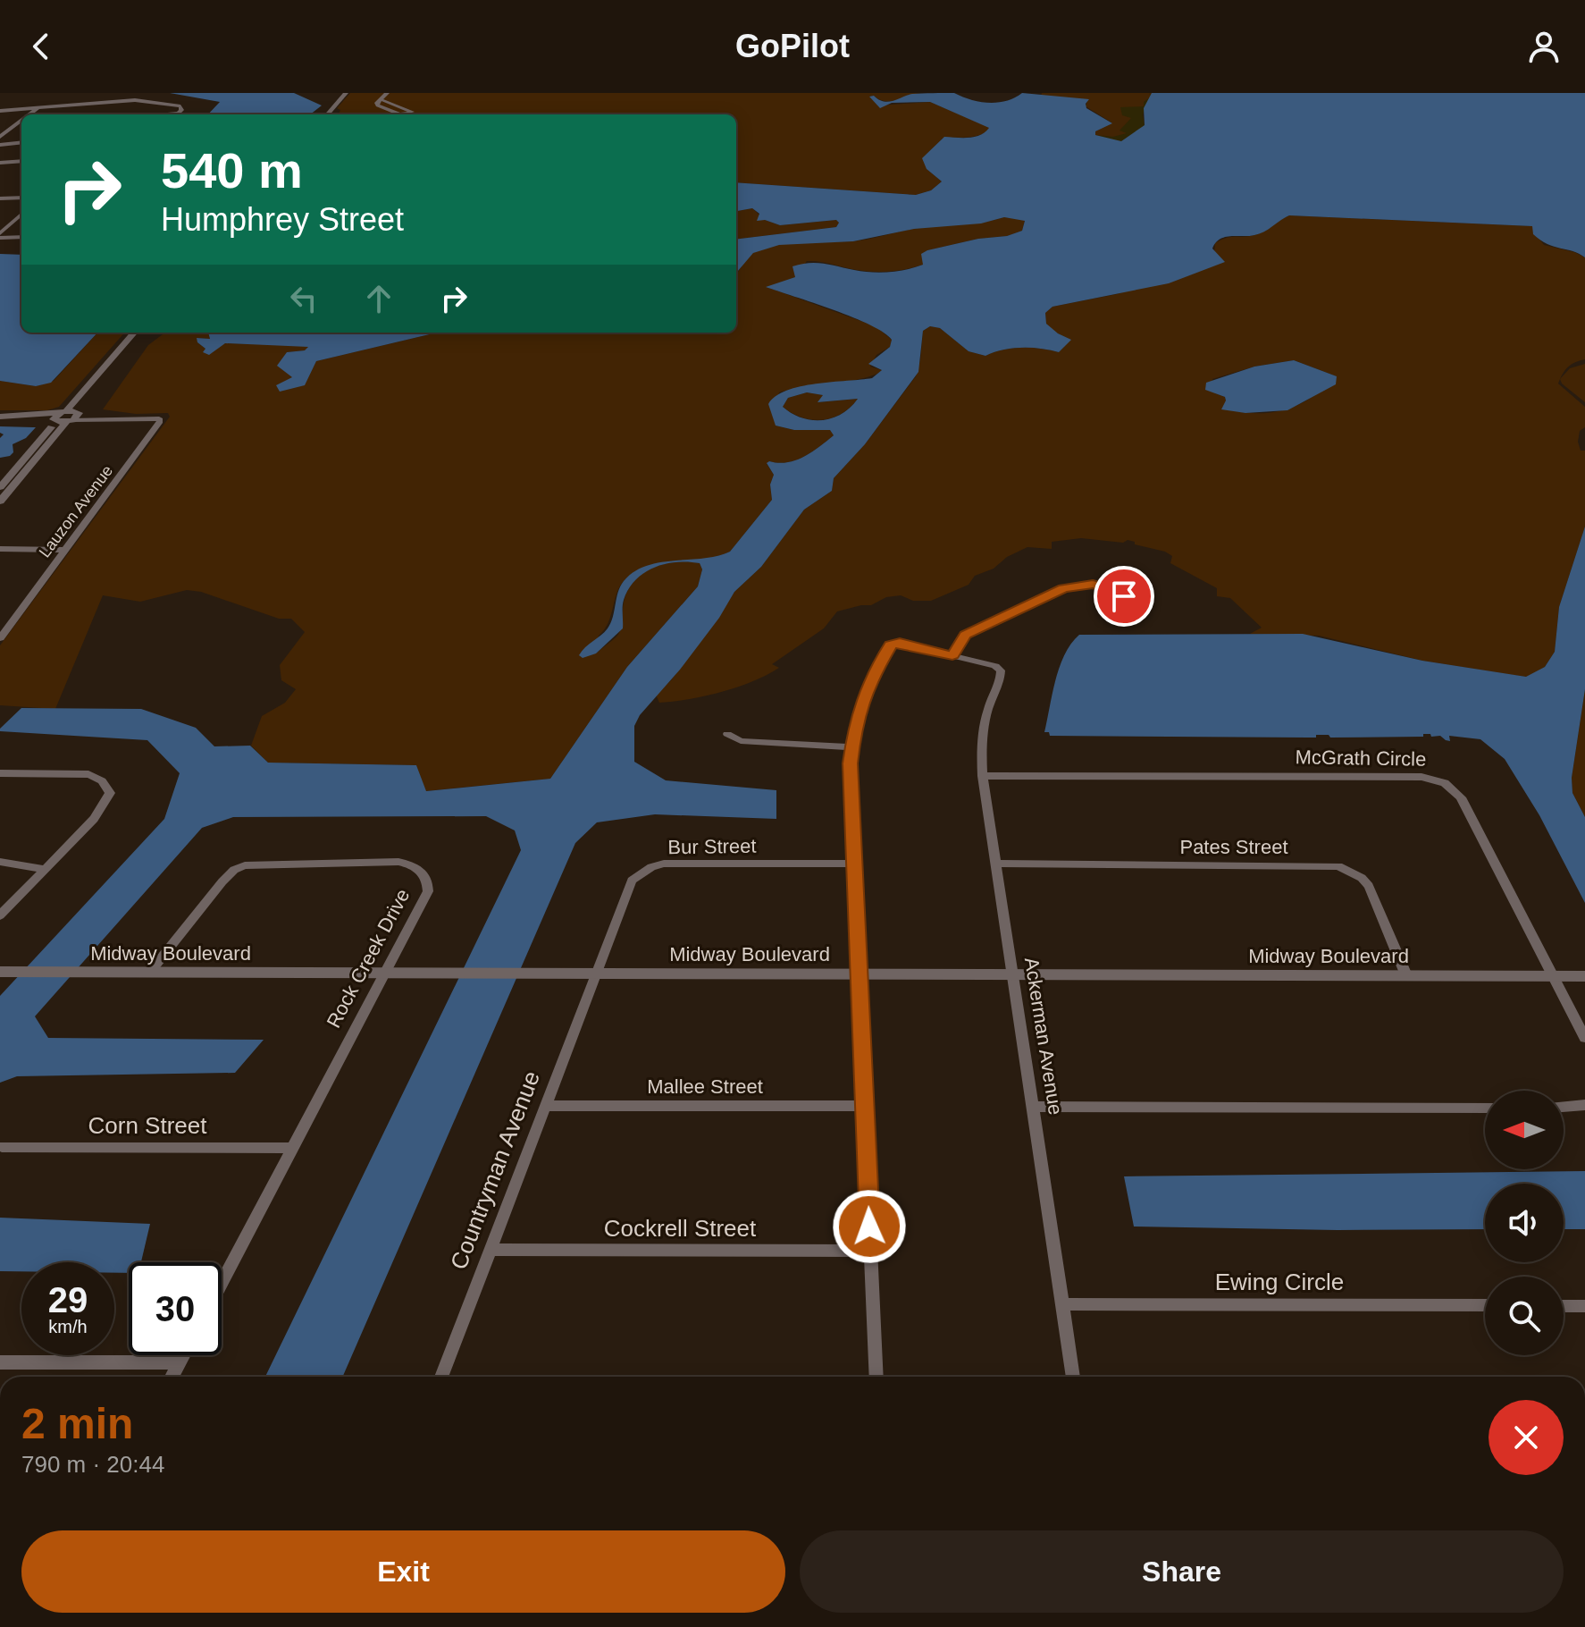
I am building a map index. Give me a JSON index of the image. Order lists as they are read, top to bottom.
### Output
{
  "streets": {
    "street": [
      "Lauzon Avenue",
      "McGrath Circle",
      "Bur Street",
      "Pates Street",
      "Midway Boulevard",
      "Rock Creek Drive",
      "Ackerman Avenue",
      "Mallee Street",
      "Corn Street",
      "Countryman Avenue",
      "Cockrell Street",
      "Ewing Circle"
    ]
  },
  "crossings": [
    ["McGrath Circle", "Midway Boulevard"],
    ["McGrath Circle", "Ackerman Avenue"],
    ["Bur Street", "Midway Boulevard"],
    ["Bur Street", "Countryman Avenue"],
    ["Pates Street", "Midway Boulevard"],
    ["Pates Street", "Ackerman Avenue"],
    ["Midway Boulevard", "Rock Creek Drive"],
    ["Midway Boulevard", "Ackerman Avenue"],
    ["Midway Boulevard", "Countryman Avenue"],
    ["Rock Creek Drive", "Corn Street"],
    ["Ackerman Avenue", "Ewing Circle"],
    ["Mallee Street", "Countryman Avenue"],
    ["Countryman Avenue", "Cockrell Street"]
  ],
  "north": "left",
  "page": {
    "header": "GoPilot",
    "turn": ["540 m", "Humphrey Street"],
    "speed": "29 km/h",
    "limit": "30",
    "heading": ["2 min", "790 m · 20:44"],
    "buttons": ["Exit", "Share"]
  }
}
